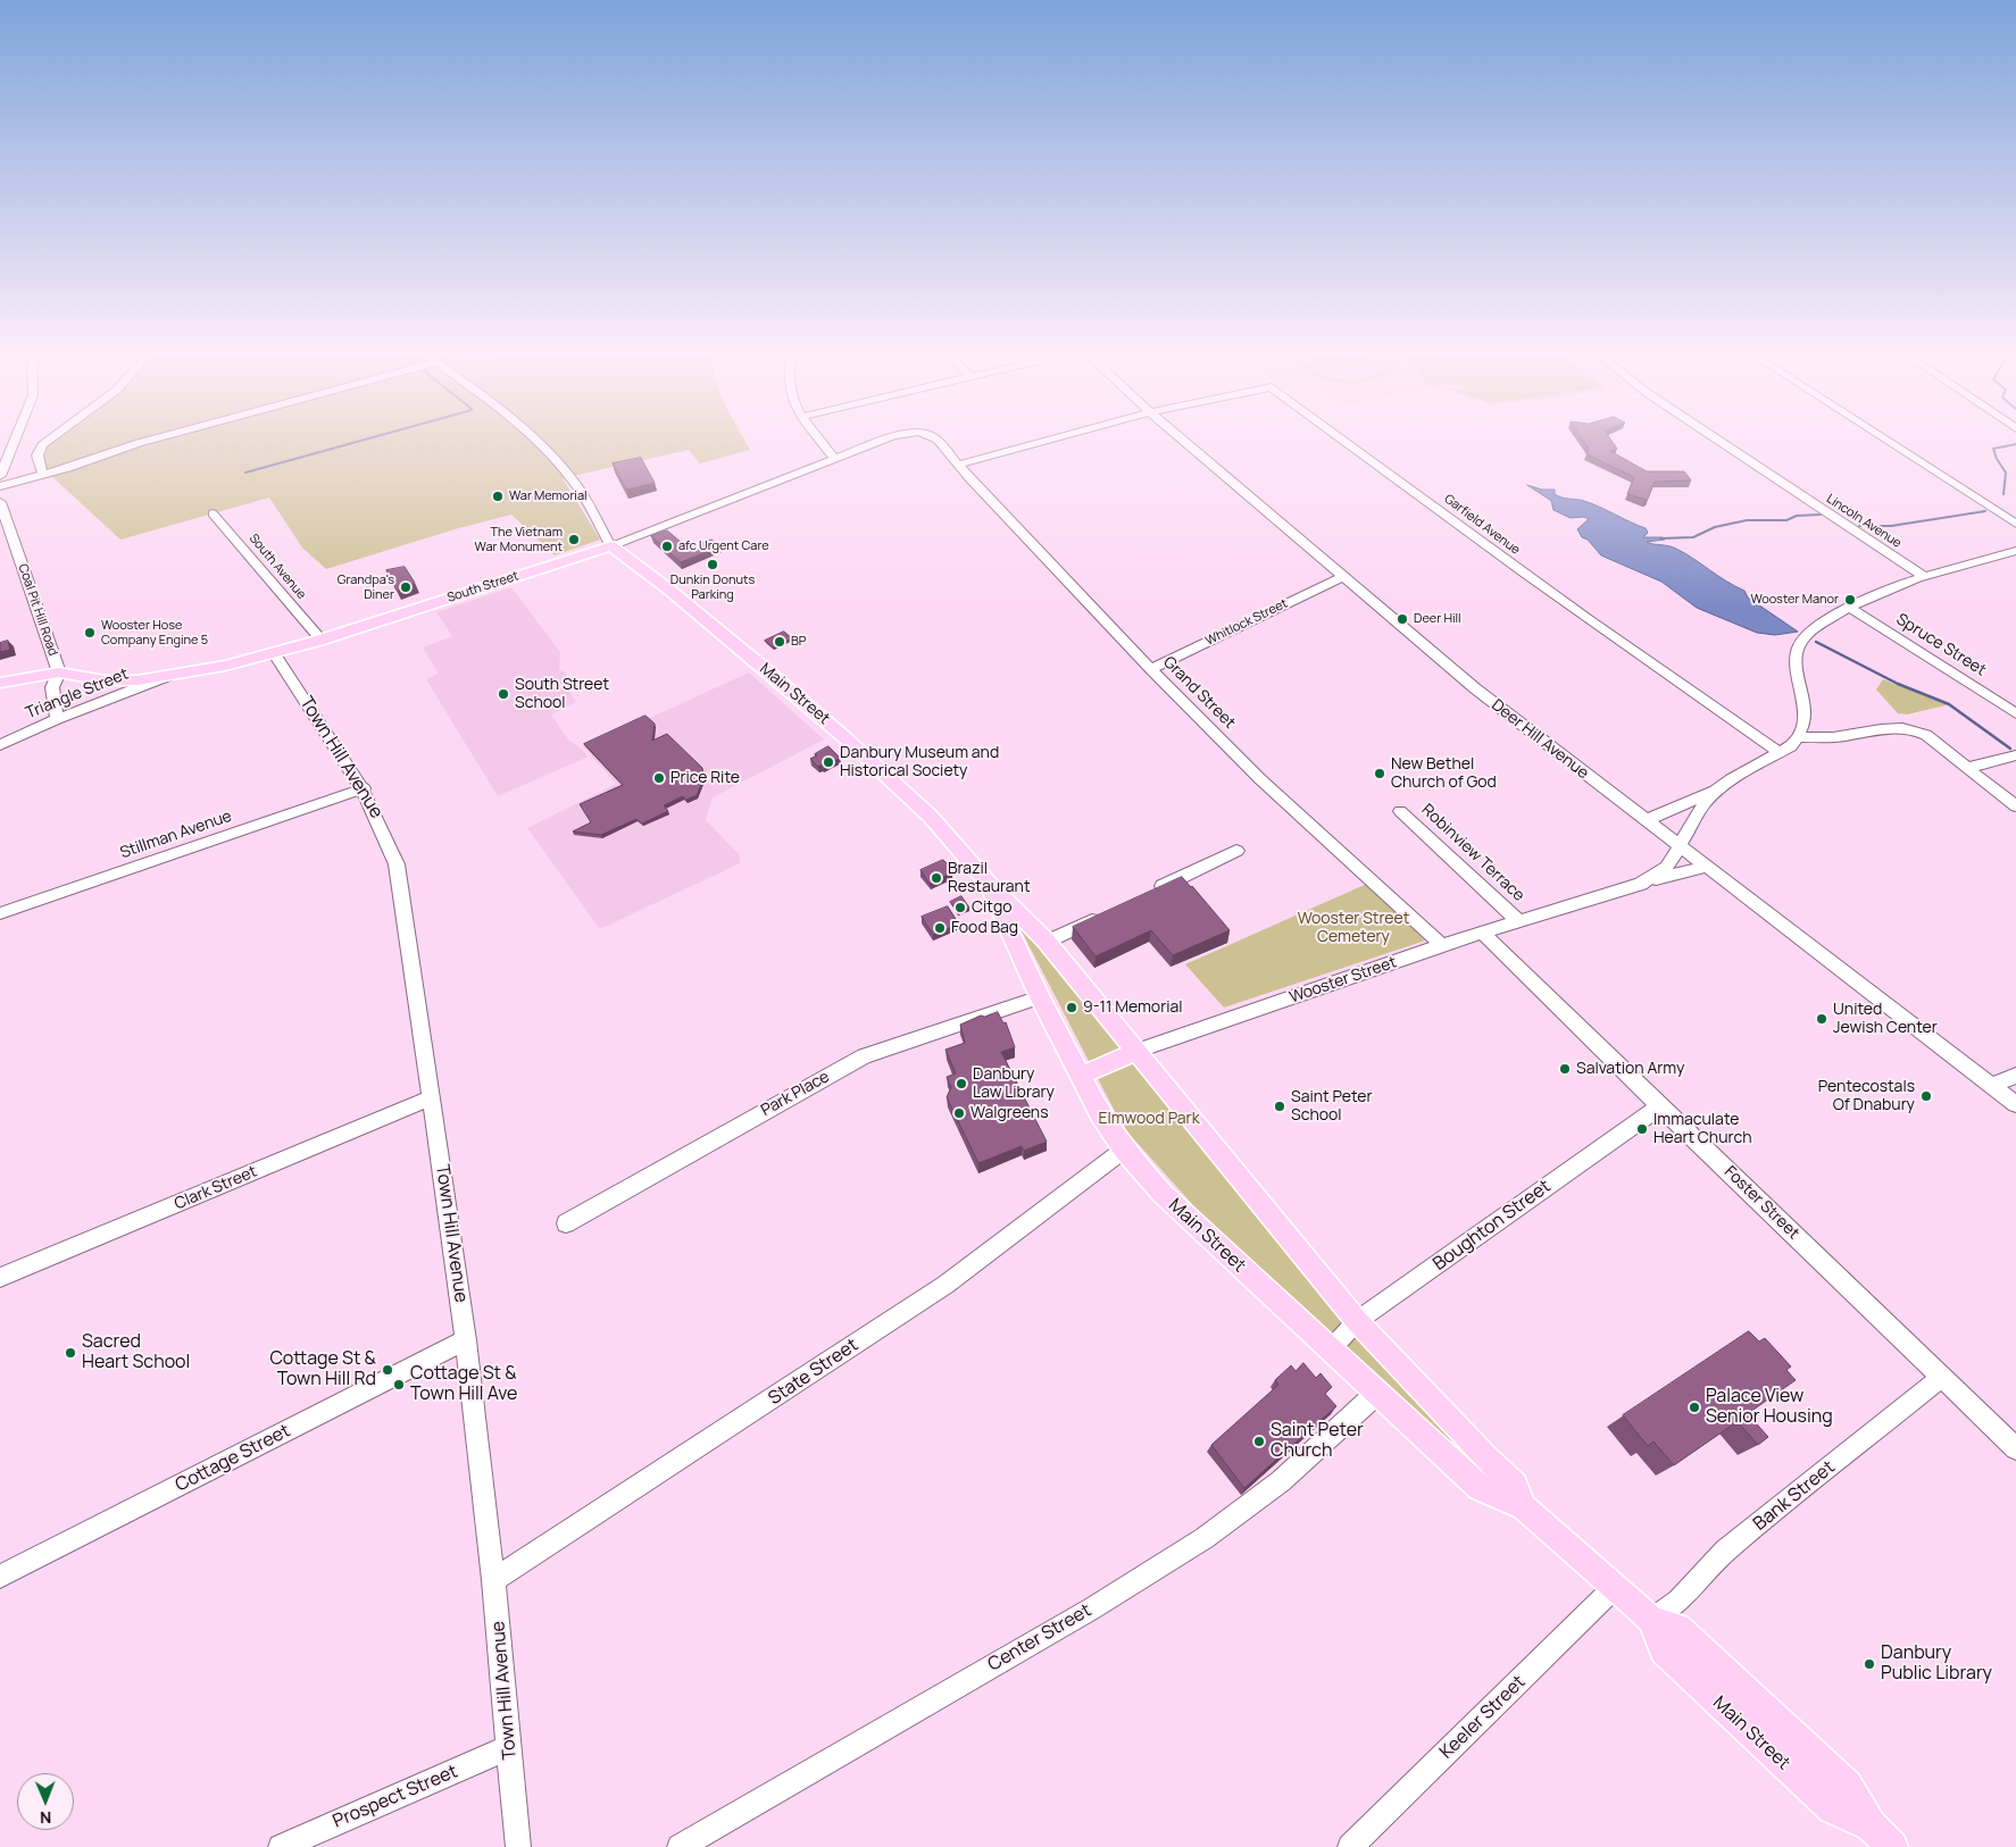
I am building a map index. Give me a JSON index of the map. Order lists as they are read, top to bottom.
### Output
{
  "streets": {
    "main road": ["South Street", "Main Street", "Wooster Street"],
    "street": [
      "Lincoln Avenue",
      "Garfield Avenue",
      "South Avenue",
      "Coal Pit Hill Road",
      "Whitlock Street",
      "Spruce Street",
      "Grand Street",
      "Triangle Street",
      "Deer Hill Avenue",
      "Town Hill Avenue",
      "Stillman Avenue",
      "Robinview Terrace",
      "Park Place",
      "Clark Street",
      "Foster Street",
      "Boughton Street",
      "State Street",
      "Cottage Street",
      "Bank Street",
      "Center Street",
      "Keeler Street",
      "Prospect Street"
    ]
  },
  "crossings": [
    ["Garfield Avenue", "Grand Street"],
    ["South Avenue", "South Street"],
    ["South Street", "Coal Pit Hill Road"],
    ["South Street", "Grand Street"],
    ["South Street", "Triangle Street"],
    ["South Street", "Main Street"],
    ["South Street", "Town Hill Avenue"],
    ["Coal Pit Hill Road", "Triangle Street"],
    ["Whitlock Street", "Grand Street"],
    ["Whitlock Street", "Deer Hill Avenue"],
    ["Grand Street", "Wooster Street"],
    ["Main Street", "Wooster Street"],
    ["Main Street", "Park Place"],
    ["Main Street", "Boughton Street"],
    ["Main Street", "State Street"],
    ["Main Street", "Bank Street"],
    ["Main Street", "Center Street"],
    ["Main Street", "Keeler Street"],
    ["Deer Hill Avenue", "Wooster Street"],
    ["Town Hill Avenue", "Stillman Avenue"],
    ["Town Hill Avenue", "Clark Street"],
    ["Town Hill Avenue", "State Street"],
    ["Town Hill Avenue", "Cottage Street"],
    ["Town Hill Avenue", "Prospect Street"],
    ["Robinview Terrace", "Wooster Street"],
    ["Wooster Street", "Foster Street"],
    ["Foster Street", "Boughton Street"],
    ["Foster Street", "Bank Street"]
  ],
  "parks": ["Wooster Street Cemetery", "Elmwood Park"],
  "places": [
    "War Memorial",
    "The Vietnam War Monument",
    "afc Urgent Care",
    "Dunkin Donuts Parking",
    "Grandpa's Diner",
    "Wooster Manor",
    "Deer Hill",
    "Wooster Hose Company Engine 5",
    "BP",
    "South Street School",
    "Danbury Museum and Historical Society",
    "New Bethel Church of God",
    "Price Rite",
    "Brazil Restaurant",
    "Citgo",
    "Food Bag",
    "9-11 Memorial",
    "United Jewish Center",
    "Salvation Army",
    "Danbury Law Library",
    "Pentecostals Of Dnabury",
    "Saint Peter School",
    "Walgreens",
    "Immaculate Heart Church",
    "Sacred Heart School",
    "Cottage St & Town Hill Rd",
    "Cottage St & Town Hill Ave",
    "Palace View Senior Housing",
    "Saint Peter Church",
    "Danbury Public Library"
  ],
  "north": "bottom"
}
